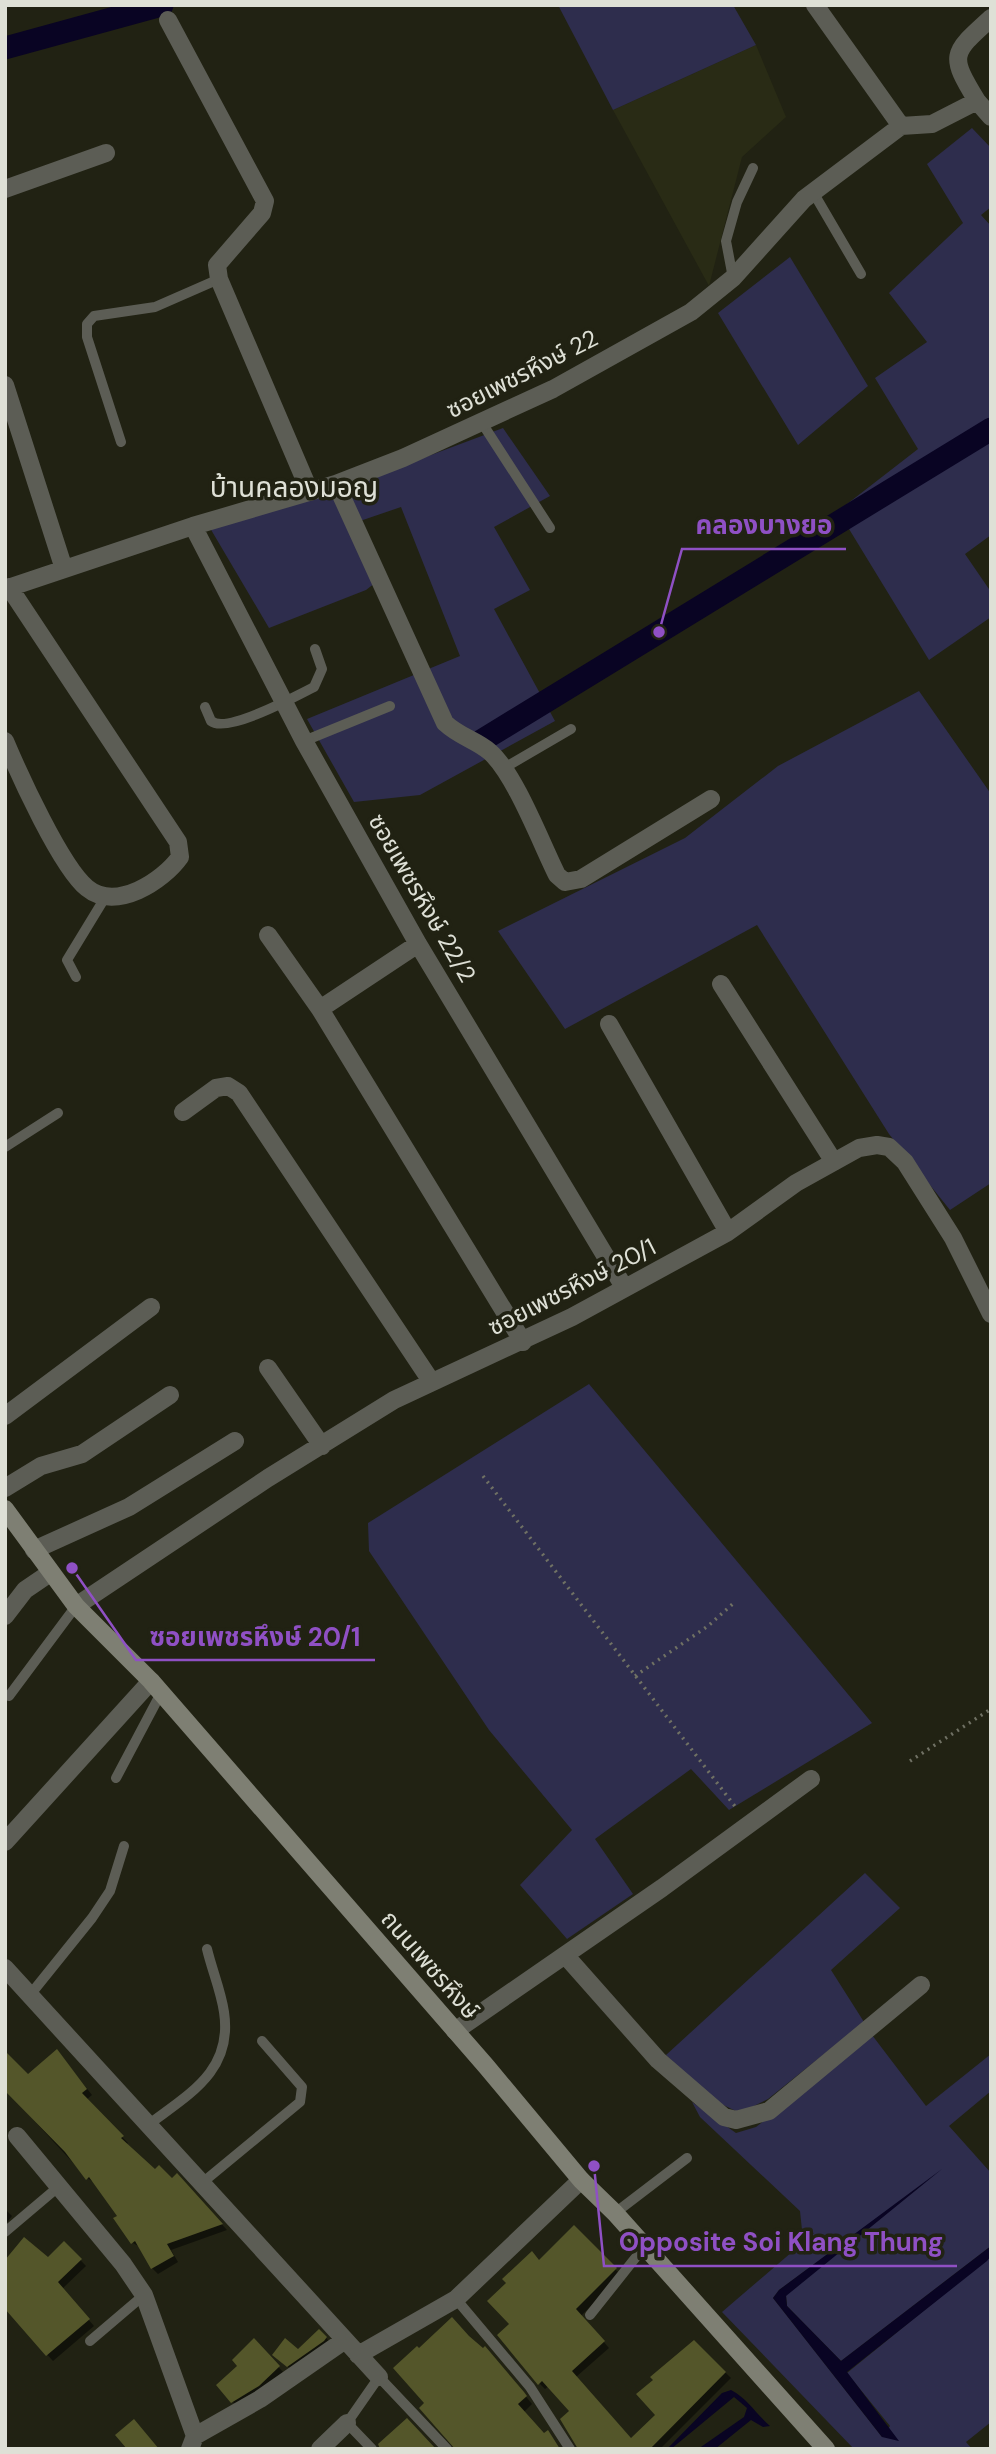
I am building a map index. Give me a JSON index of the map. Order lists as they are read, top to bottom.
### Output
{
  "streets": {
    "main road": ["ถนนเพชรหึงษ์"],
    "street": ["ซอยเพชรหึงษ์ 22", "ซอยเพชรหึงษ์ 22/2", "ซอยเพชรหึงษ์ 20/1"]
  },
  "crossings": [
    ["ซอยเพชรหึงษ์ 22", "ซอยเพชรหึงษ์ 22/2"],
    ["ซอยเพชรหึงษ์ 22/2", "ซอยเพชรหึงษ์ 20/1"],
    ["ซอยเพชรหึงษ์ 20/1", "ถนนเพชรหึงษ์"]
  ],
  "districts": ["บ้านคลองมอญ"],
  "places": ["คลองบางยอ", "ซอยเพชรหึงษ์ 20/1", "Opposite Soi Klang Thung"]
}
